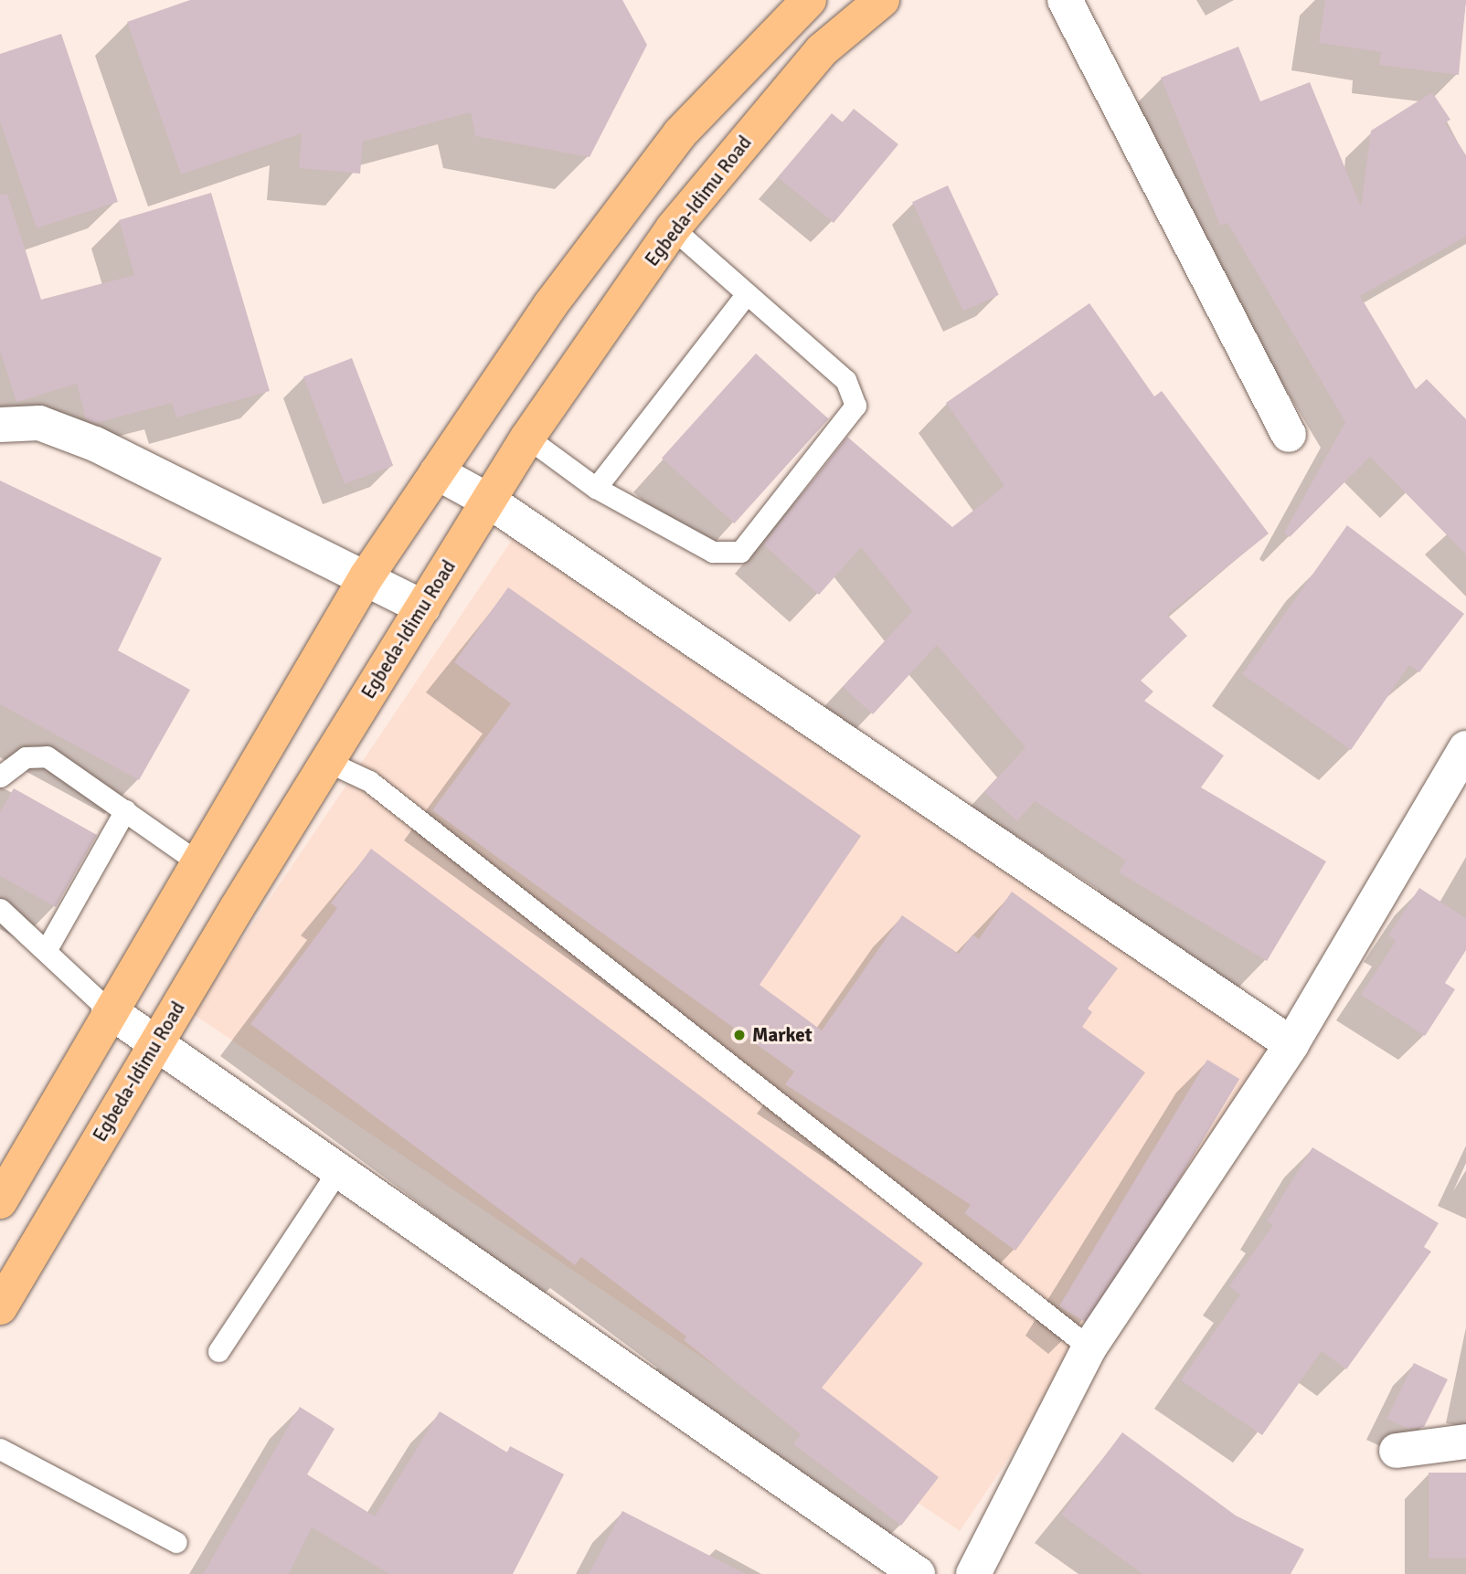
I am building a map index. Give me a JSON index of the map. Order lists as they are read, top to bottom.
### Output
{
  "streets": {
    "main road": ["Egbeda-Idimu Road"]
  },
  "places": ["Market"]
}
